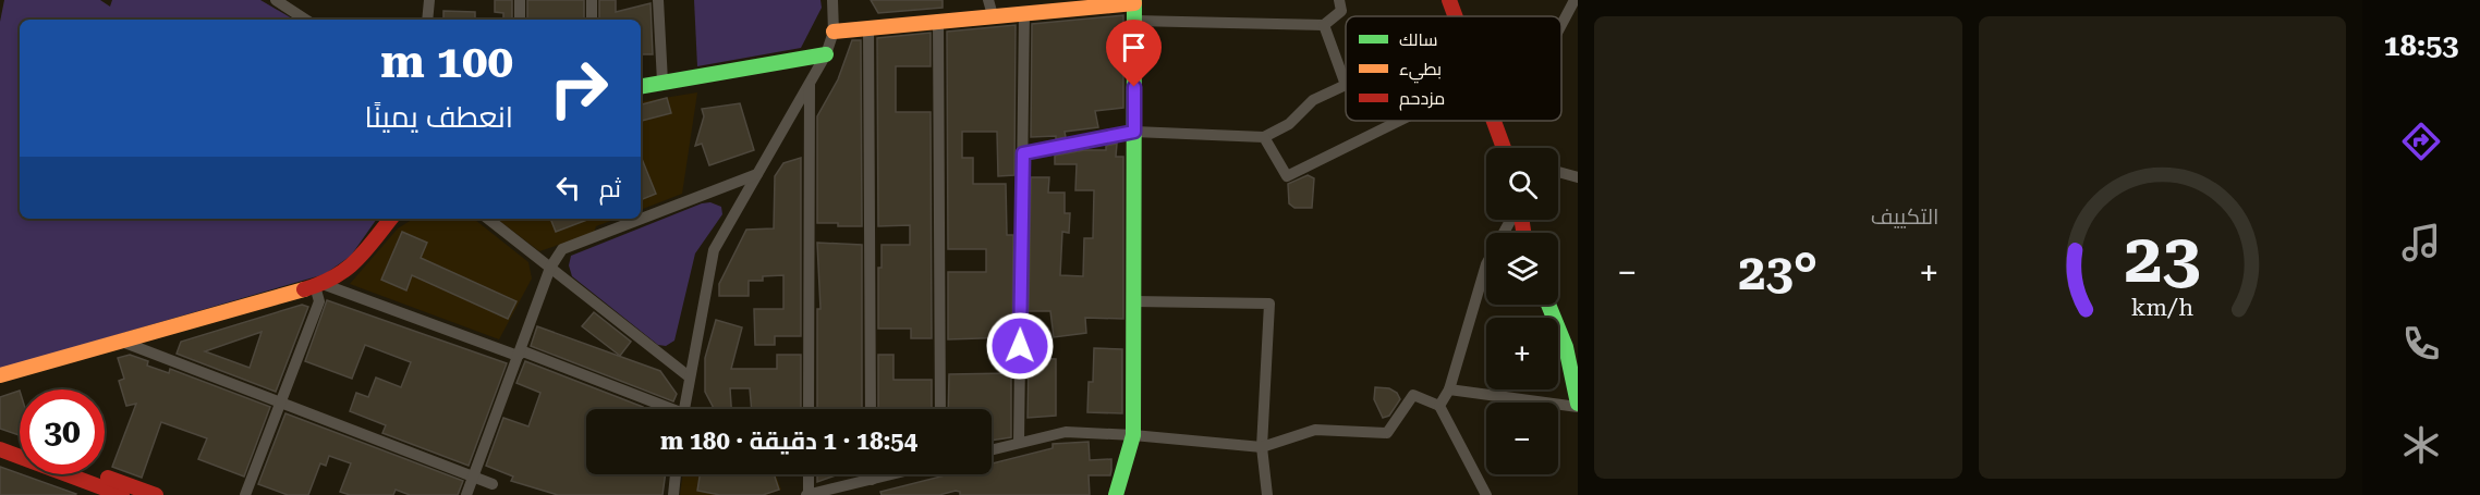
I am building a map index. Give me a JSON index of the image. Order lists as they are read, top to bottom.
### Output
{
  "legend": ["سالك", "بطيء", "مزدحم"],
  "page": {
    "tabs": "18:53",
    "tile": "التكييف",
    "turn": ["100 m", "انعطف يمينًا"],
    "map_buttons": ["+", "−"],
    "then": "ثم",
    "heat": ["−", "23°", "+"],
    "limit": "30",
    "trip": "18:54 · 1 دقيقة · 180 m",
    "gauge": ["23", "km/h"]
  }
}
